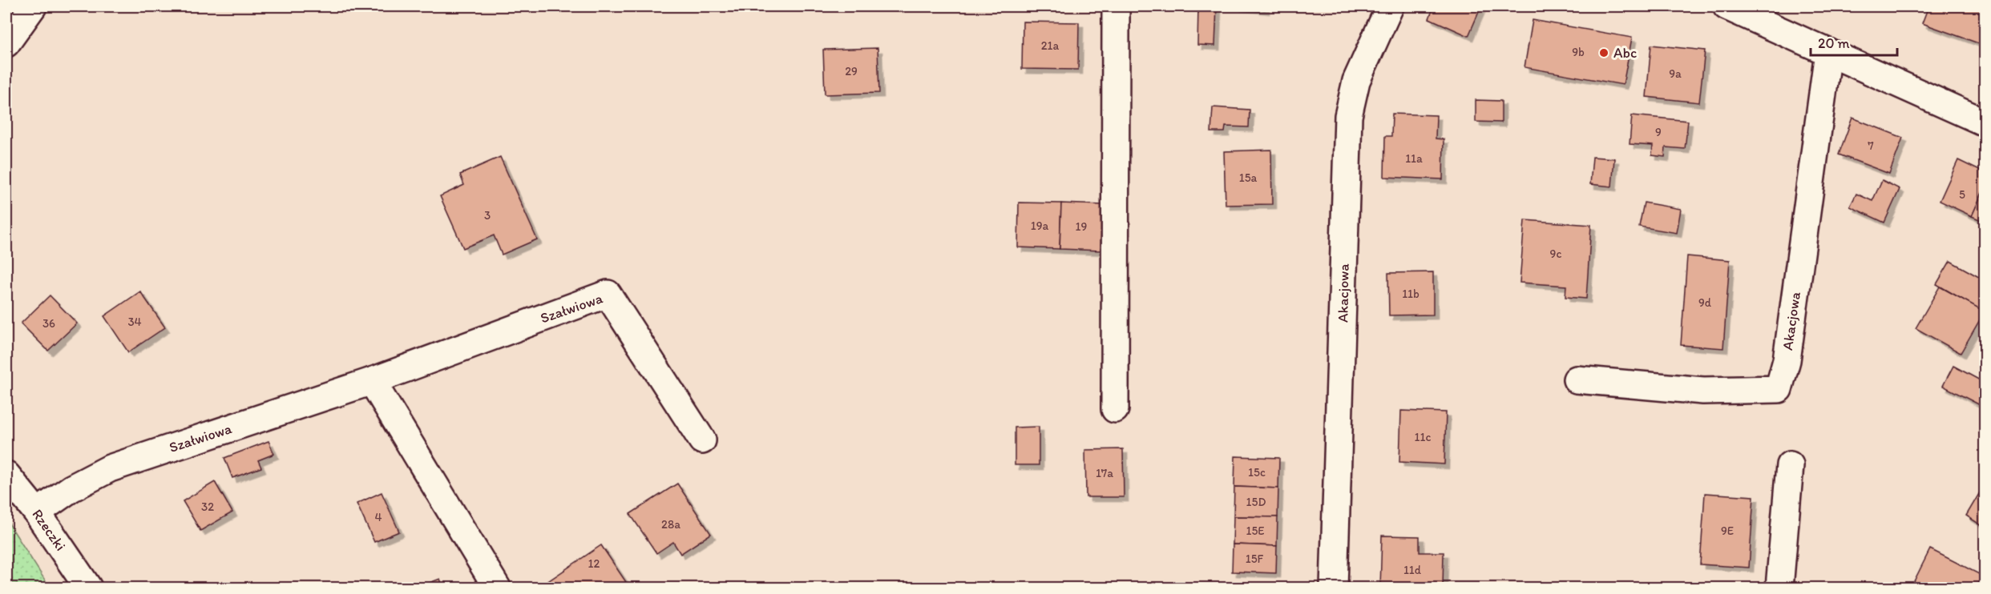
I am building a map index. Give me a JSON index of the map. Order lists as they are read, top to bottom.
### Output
{
  "streets": {
    "street": ["Akacjowa", "Szałwiowa", "Rzeczki"]
  },
  "crossings": [
    ["Szałwiowa", "Rzeczki"]
  ],
  "places": ["Abc"],
  "house_numbers": [
    "21a",
    "9b",
    "29",
    "9a",
    "9",
    "7",
    "11a",
    "15a",
    "5",
    "3",
    "19a",
    "19",
    "9c",
    "11b",
    "9d",
    "34",
    "36",
    "11c",
    "15c",
    "17a",
    "15D",
    "32",
    "4",
    "28a",
    "15E",
    "9E",
    "15F",
    "12",
    "11d"
  ],
  "scale_bar": "20 m"
}
